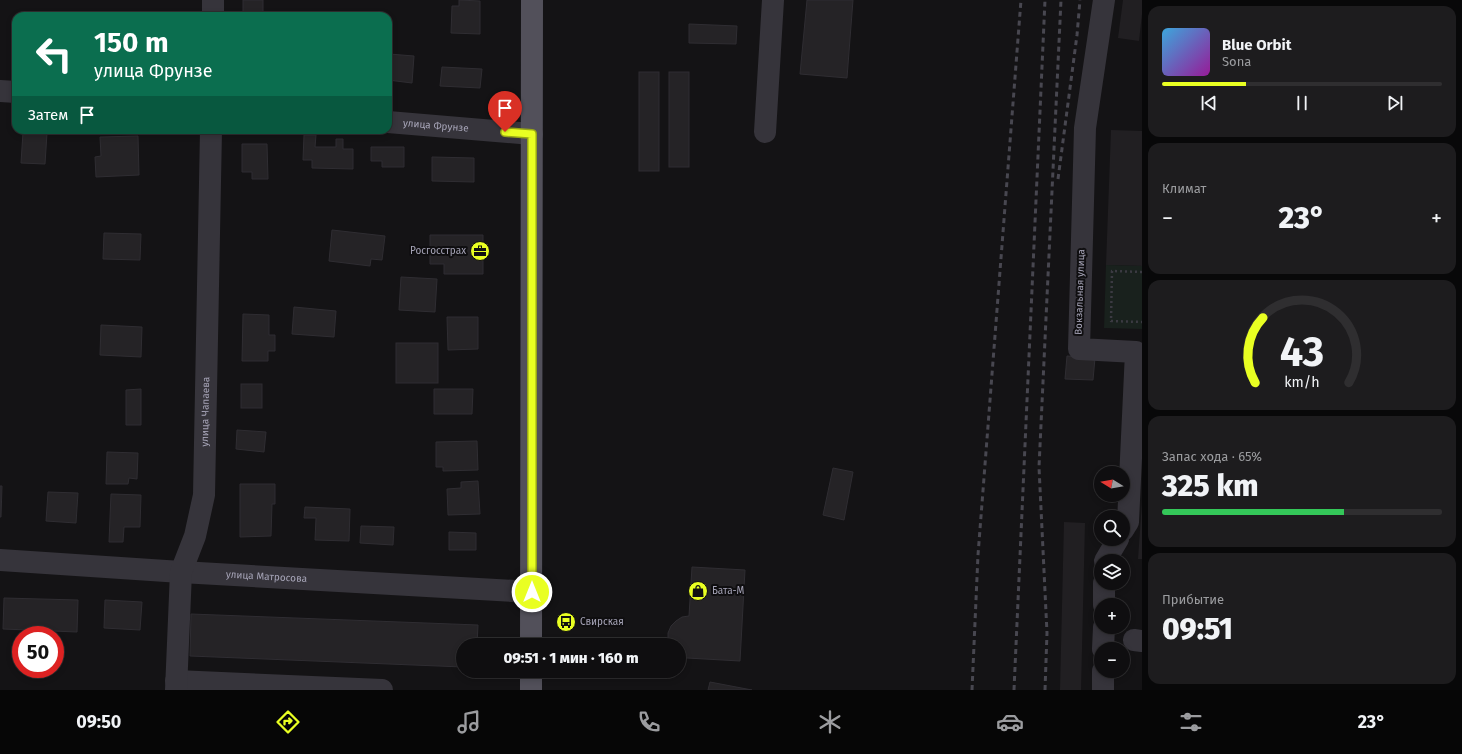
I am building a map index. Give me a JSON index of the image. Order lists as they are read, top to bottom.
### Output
{
  "streets": {
    "street": [
      "улица Фрунзе",
      "Вокзальная улица",
      "улица Чапаева",
      "улица Матросова"
    ]
  },
  "crossings": [
    ["улица Чапаева", "улица Матросова"]
  ],
  "places": {
    "office": ["Росгосстрах"],
    "shop": ["Бата-М"],
    "bus stop": ["Свирская"]
  },
  "north": "left",
  "page": {
    "turn": ["150 m", "улица Фрунзе"],
    "song": ["Blue Orbit", "Sona"],
    "then": "Затем",
    "tile": [
      "Климат",
      ["Запас хода · 65%", "325 km"],
      ["Прибытие", "09:51"]
    ],
    "heat": ["−", "23°", "+"],
    "map_buttons": ["+", "−"],
    "limit": "50",
    "trip": "09:51 · 1 мин · 160 m",
    "tabs": ["09:50", "23°"],
    "gauge": ["43", "km/h"]
  }
}
